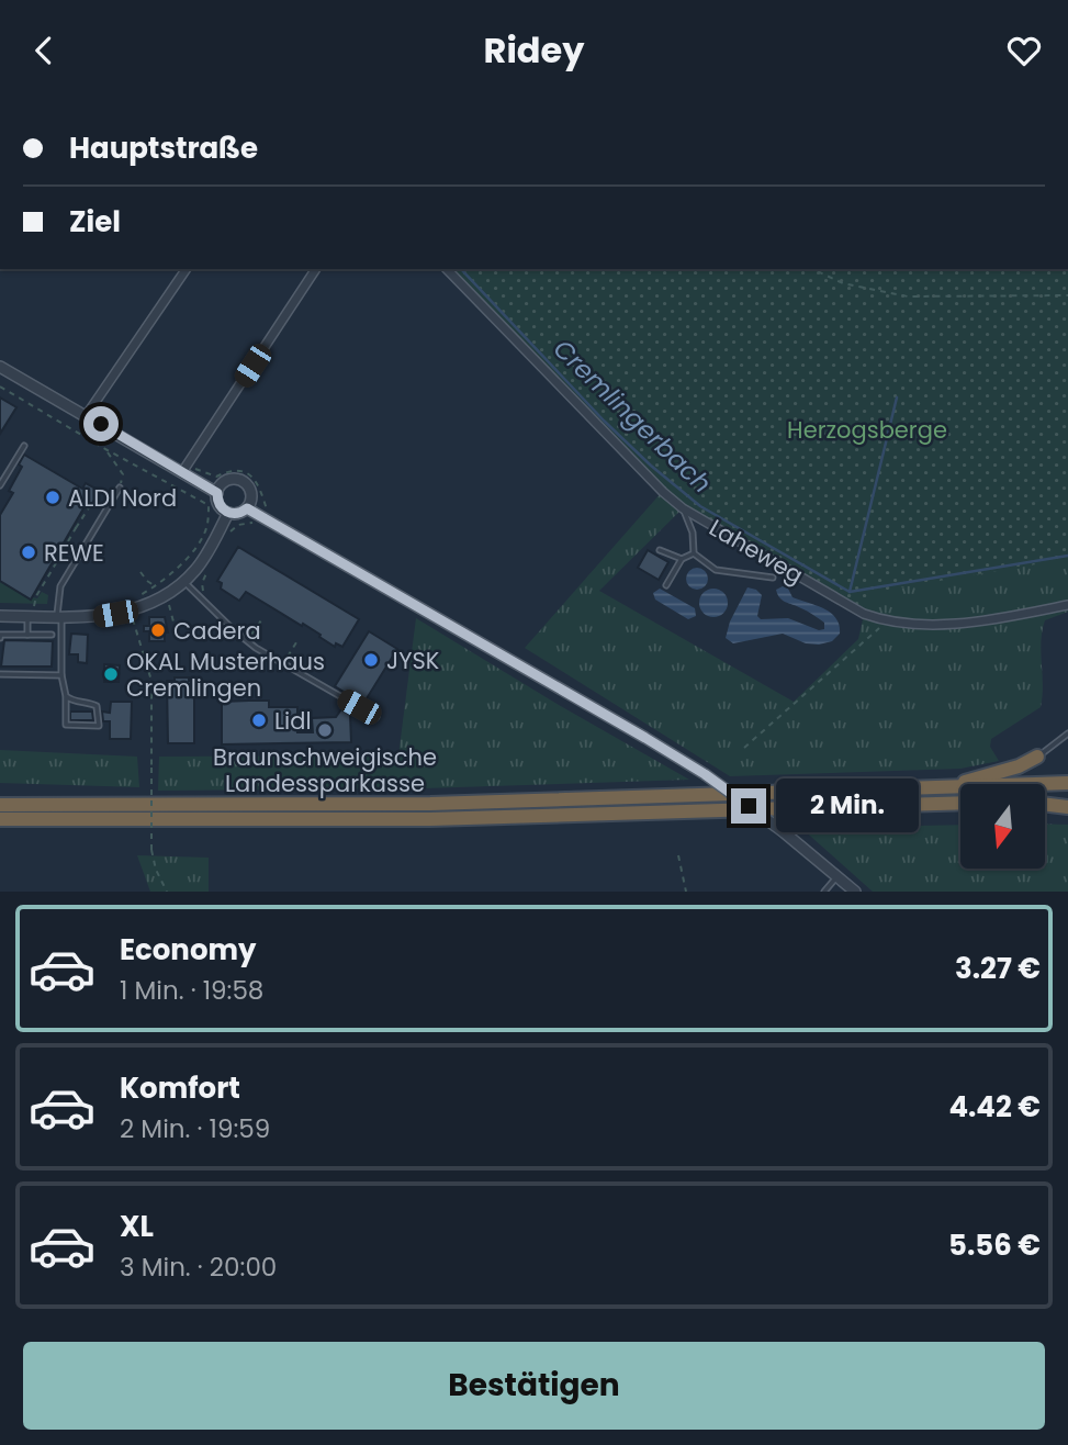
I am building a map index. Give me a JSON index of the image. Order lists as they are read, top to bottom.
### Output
{
  "streets": {
    "street": ["Laheweg"]
  },
  "water": ["Cremlingerbach"],
  "parks": ["Herzogsberge"],
  "places": [
    "ALDI Nord",
    "REWE",
    "Cadera",
    "JYSK",
    "OKAL Musterhaus Cremlingen",
    "Lidl",
    "Braunschweigische Landessparkasse"
  ],
  "north": "bottom",
  "page": {
    "header": "Ridey",
    "banner": ["Hauptstraße", "Ziel"],
    "bubble": "2 Min.",
    "list": [
      {
        "name": "Economy",
        "note": "1 Min. · 19:58",
        "value": "3.27 €"
      },
      {
        "name": "Komfort",
        "note": "2 Min. · 19:59",
        "value": "4.42 €"
      },
      {
        "name": "XL",
        "note": "3 Min. · 20:00",
        "value": "5.56 €"
      }
    ],
    "buttons": "Bestätigen"
  }
}
